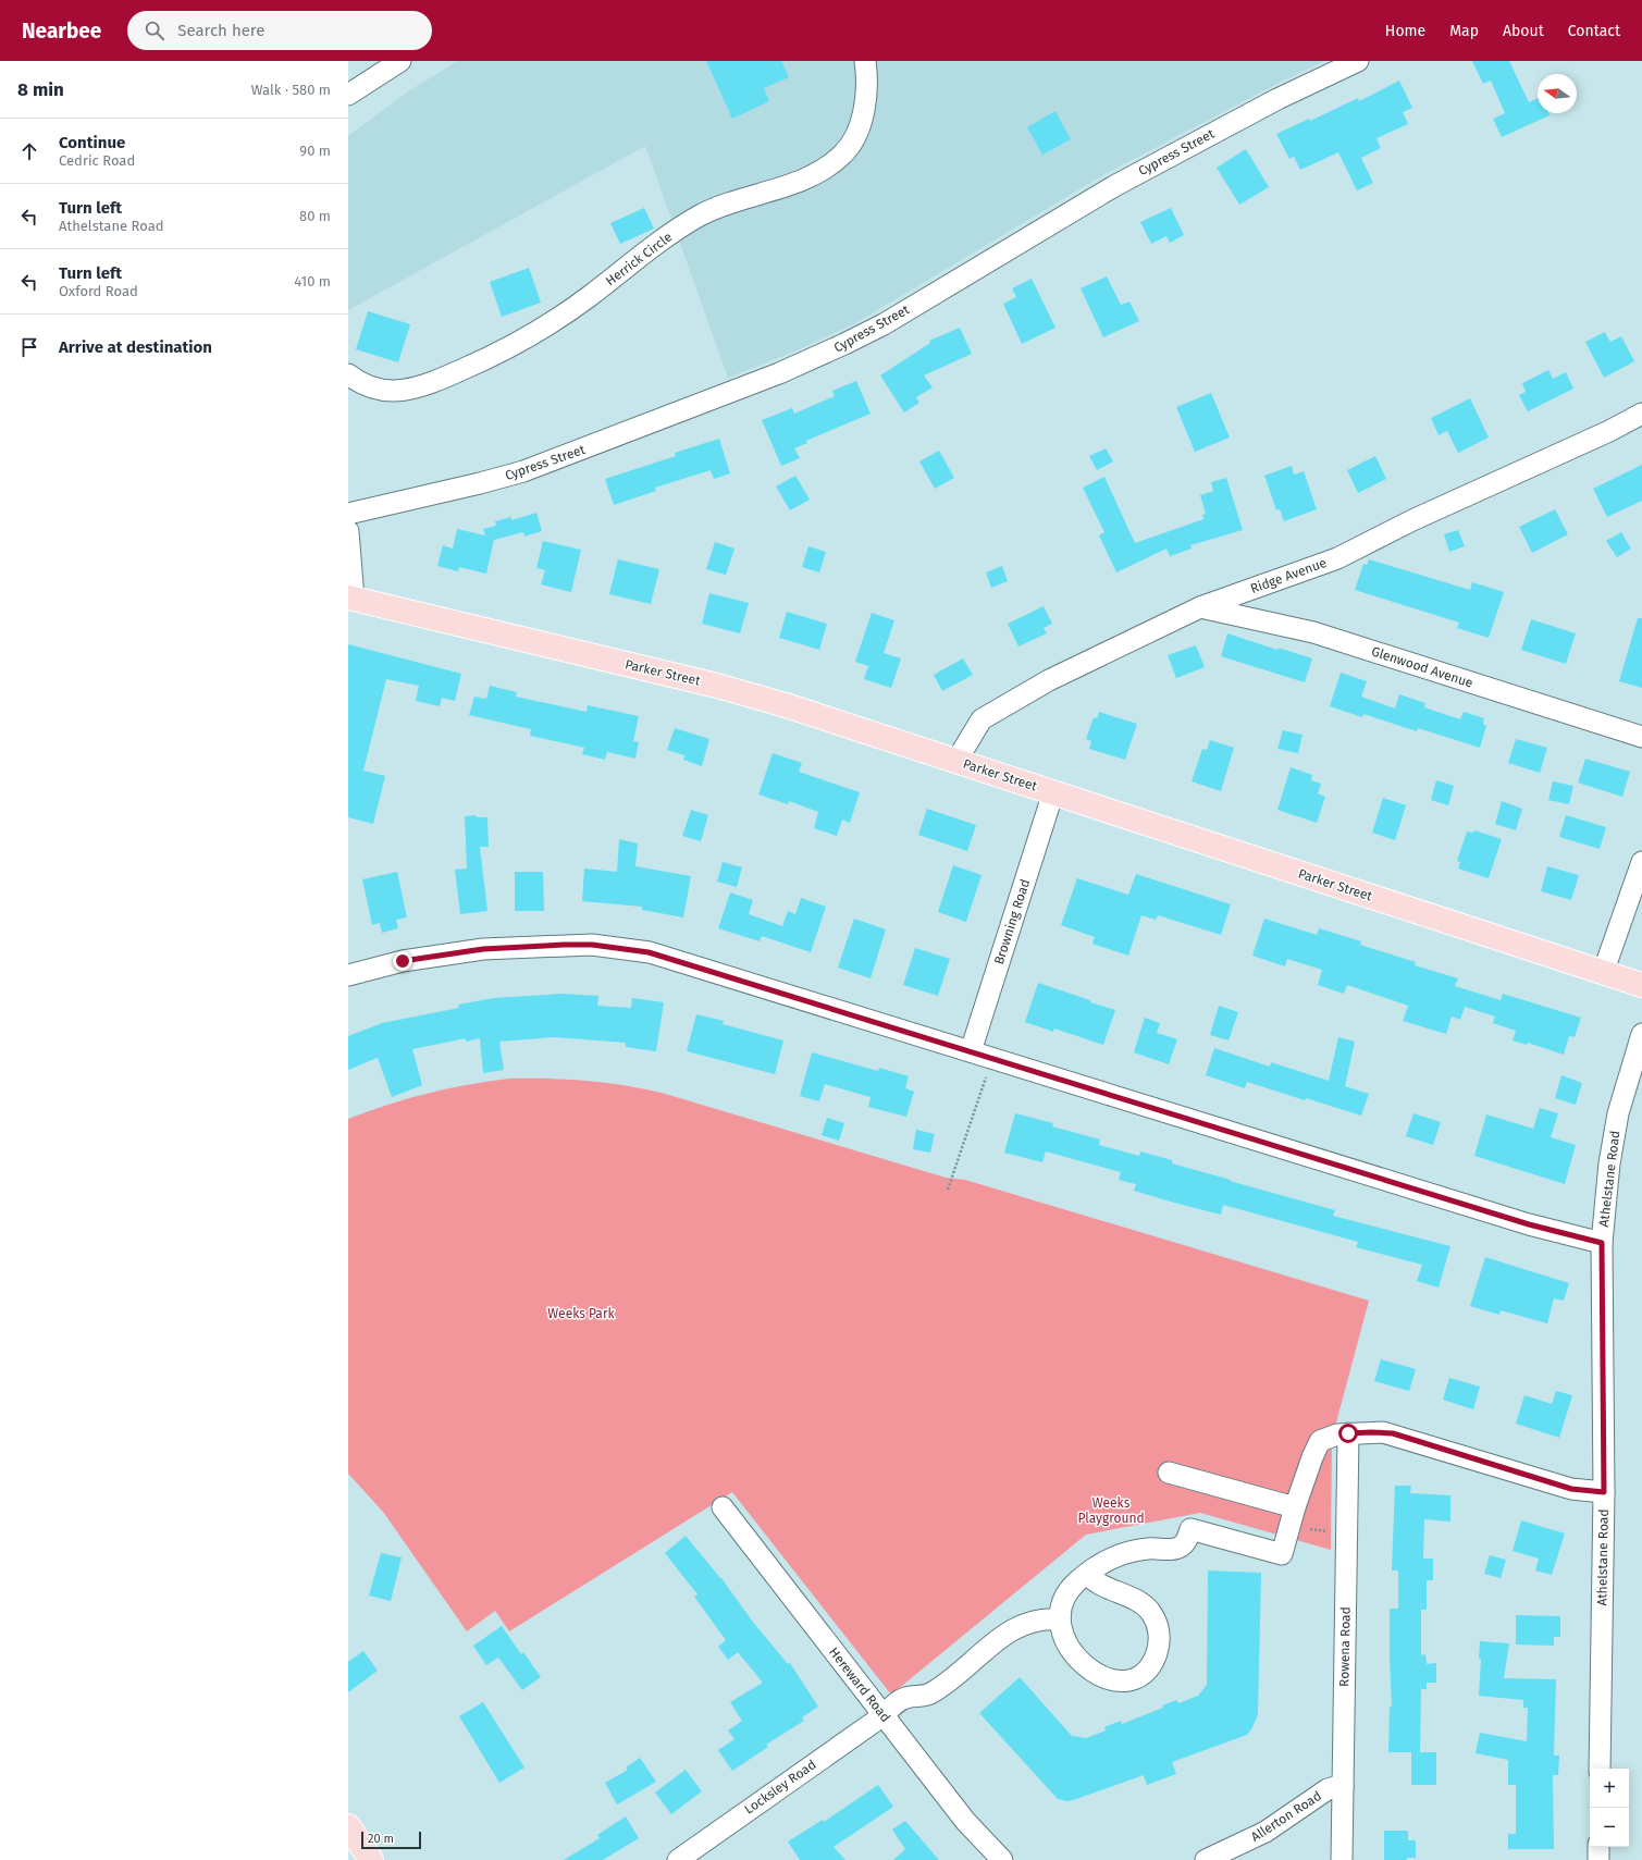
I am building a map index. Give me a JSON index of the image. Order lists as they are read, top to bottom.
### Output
{
  "streets": {
    "main road": ["Parker Street"],
    "street": [
      "Cypress Street",
      "Herrick Circle",
      "Ridge Avenue",
      "Glenwood Avenue",
      "Browning Road",
      "Athelstane Road",
      "Rowena Road",
      "Hereward Road",
      "Locksley Road",
      "Allerton Road"
    ]
  },
  "crossings": [
    ["Ridge Avenue", "Glenwood Avenue"],
    ["Ridge Avenue", "Parker Street"],
    ["Parker Street", "Browning Road"],
    ["Rowena Road", "Allerton Road"],
    ["Hereward Road", "Locksley Road"]
  ],
  "parks": ["Weeks Park", "Weeks Playground"],
  "scale_bar": "20 m",
  "north": "left",
  "page": {
    "header": "Nearbee",
    "search": "Search here",
    "nav": [
      "Home",
      "Map",
      "About",
      "Contact"
    ],
    "heading": ["8 min", "Walk · 580 m"],
    "list": [
      ["Continue", "Cedric Road", "90 m"],
      ["Turn left", "Athelstane Road", "80 m"],
      ["Turn left", "Oxford Road", "410 m"],
      "Arrive at destination"
    ],
    "map_buttons": ["+", "−"],
    "scale": "20 m"
  }
}
